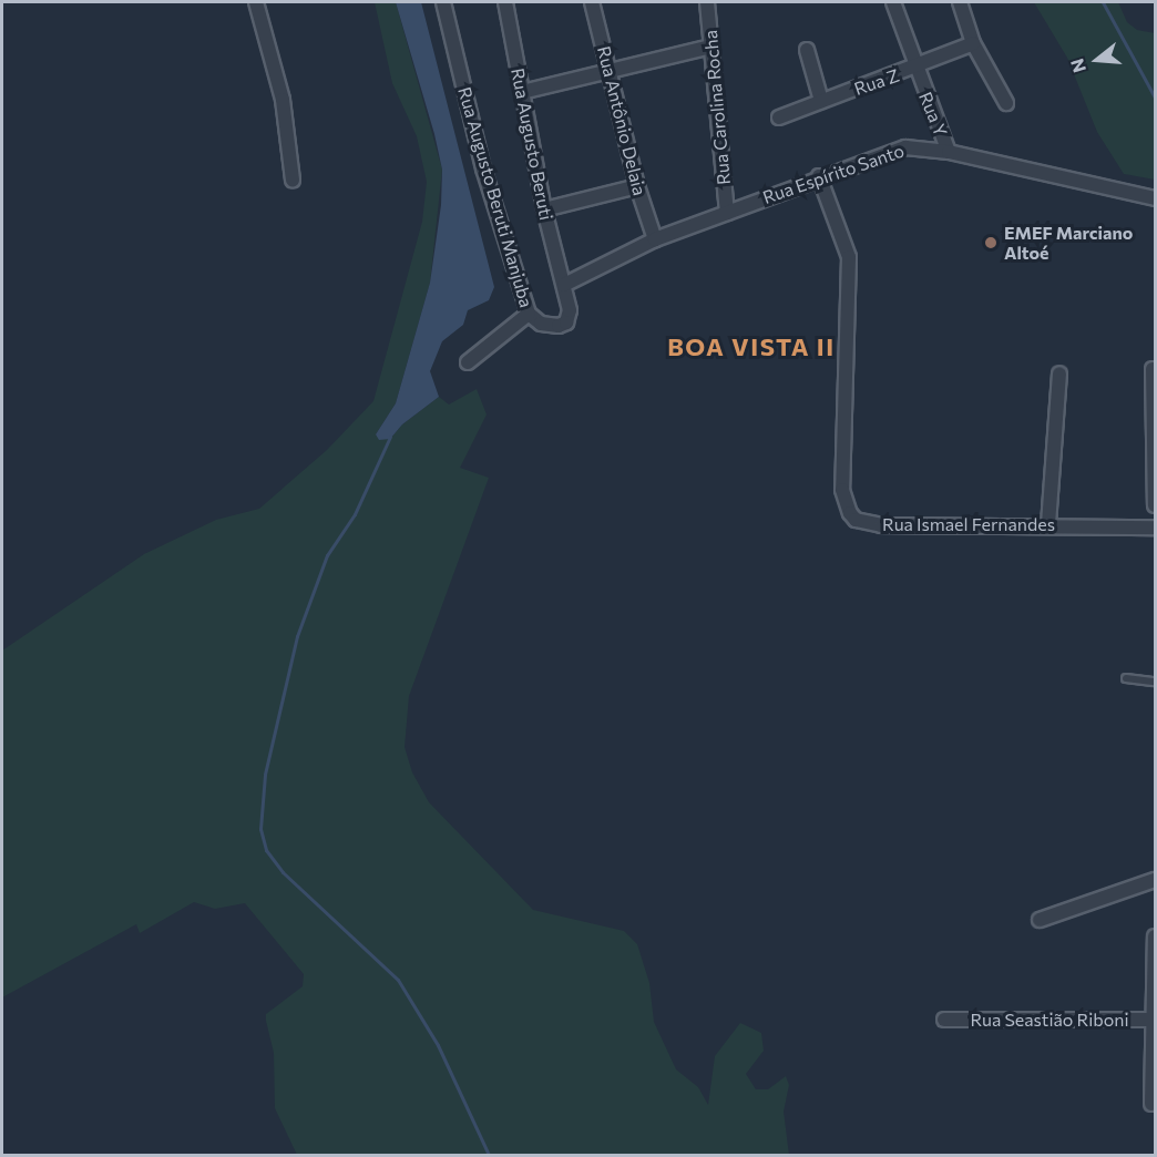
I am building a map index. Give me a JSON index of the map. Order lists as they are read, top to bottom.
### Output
{
  "streets": {
    "street": [
      "Rua Z",
      "Rua Carolina Rocha",
      "Rua Y",
      "Rua Antônio Delaia",
      "Rua Augusto Beruti",
      "Rua Espírito Santo",
      "Rua Augusto Beruti Manjuba",
      "Rua Ismael Fernandes",
      "Rua Seastião Riboni"
    ]
  },
  "crossings": [
    ["Rua Z", "Rua Y"],
    ["Rua Carolina Rocha", "Rua Espírito Santo"],
    ["Rua Y", "Rua Espírito Santo"],
    ["Rua Antônio Delaia", "Rua Espírito Santo"],
    ["Rua Augusto Beruti", "Rua Espírito Santo"],
    ["Rua Augusto Beruti", "Rua Augusto Beruti Manjuba"],
    ["Rua Espírito Santo", "Rua Augusto Beruti Manjuba"],
    ["Rua Espírito Santo", "Rua Ismael Fernandes"]
  ],
  "districts": ["BOA VISTA II"],
  "places": ["EMEF Marciano Altoé"],
  "north": "left"
}
